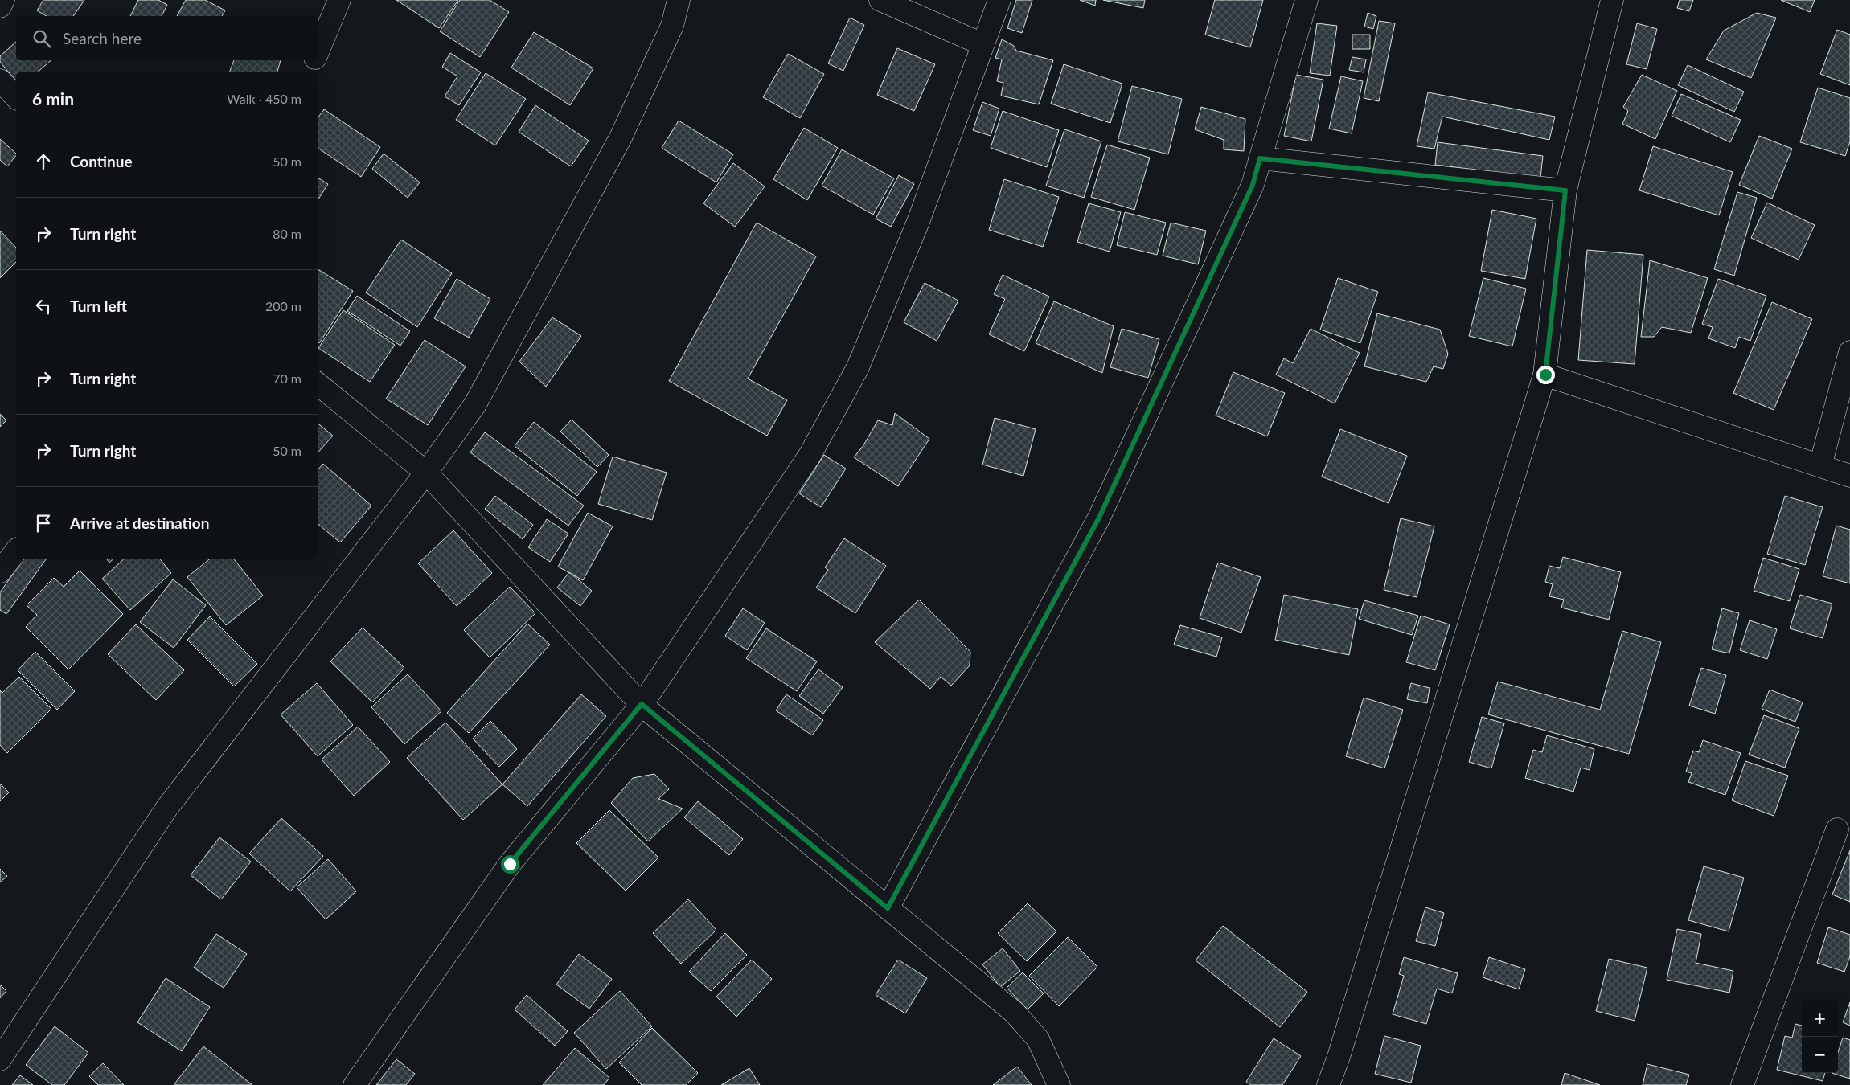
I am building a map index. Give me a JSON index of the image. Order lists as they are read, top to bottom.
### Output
{
  "page": {
    "search": "Search here",
    "heading": ["6 min", "Walk · 450 m"],
    "list": [
      ["Continue", "50 m"],
      ["Turn right", "80 m"],
      ["Turn left", "200 m"],
      ["Turn right", "70 m"],
      ["Turn right", "50 m"],
      "Arrive at destination"
    ],
    "map_buttons": ["+", "−"]
  }
}
